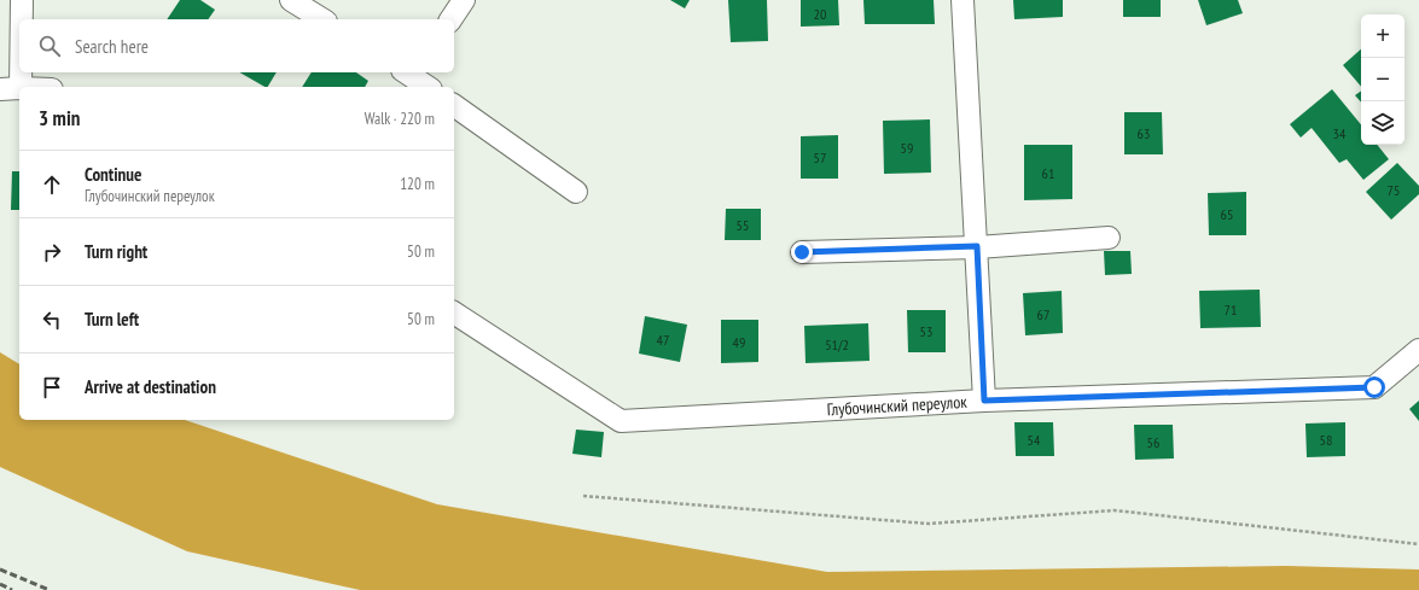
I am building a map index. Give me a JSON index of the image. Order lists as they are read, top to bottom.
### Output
{
  "streets": {
    "street": ["Глубочинский переулок"]
  },
  "house_numbers": [
    "20",
    "63",
    "34",
    "59",
    "57",
    "61",
    "75",
    "65",
    "55",
    "71",
    "67",
    "53",
    "47",
    "49",
    "51/2",
    "54",
    "58",
    "56"
  ],
  "page": {
    "map_buttons": ["+", "−"],
    "search": "Search here",
    "heading": ["3 min", "Walk · 220 m"],
    "list": [
      ["Continue", "Глубочинский переулок", "120 m"],
      ["Turn right", "50 m"],
      ["Turn left", "50 m"],
      "Arrive at destination"
    ]
  }
}
